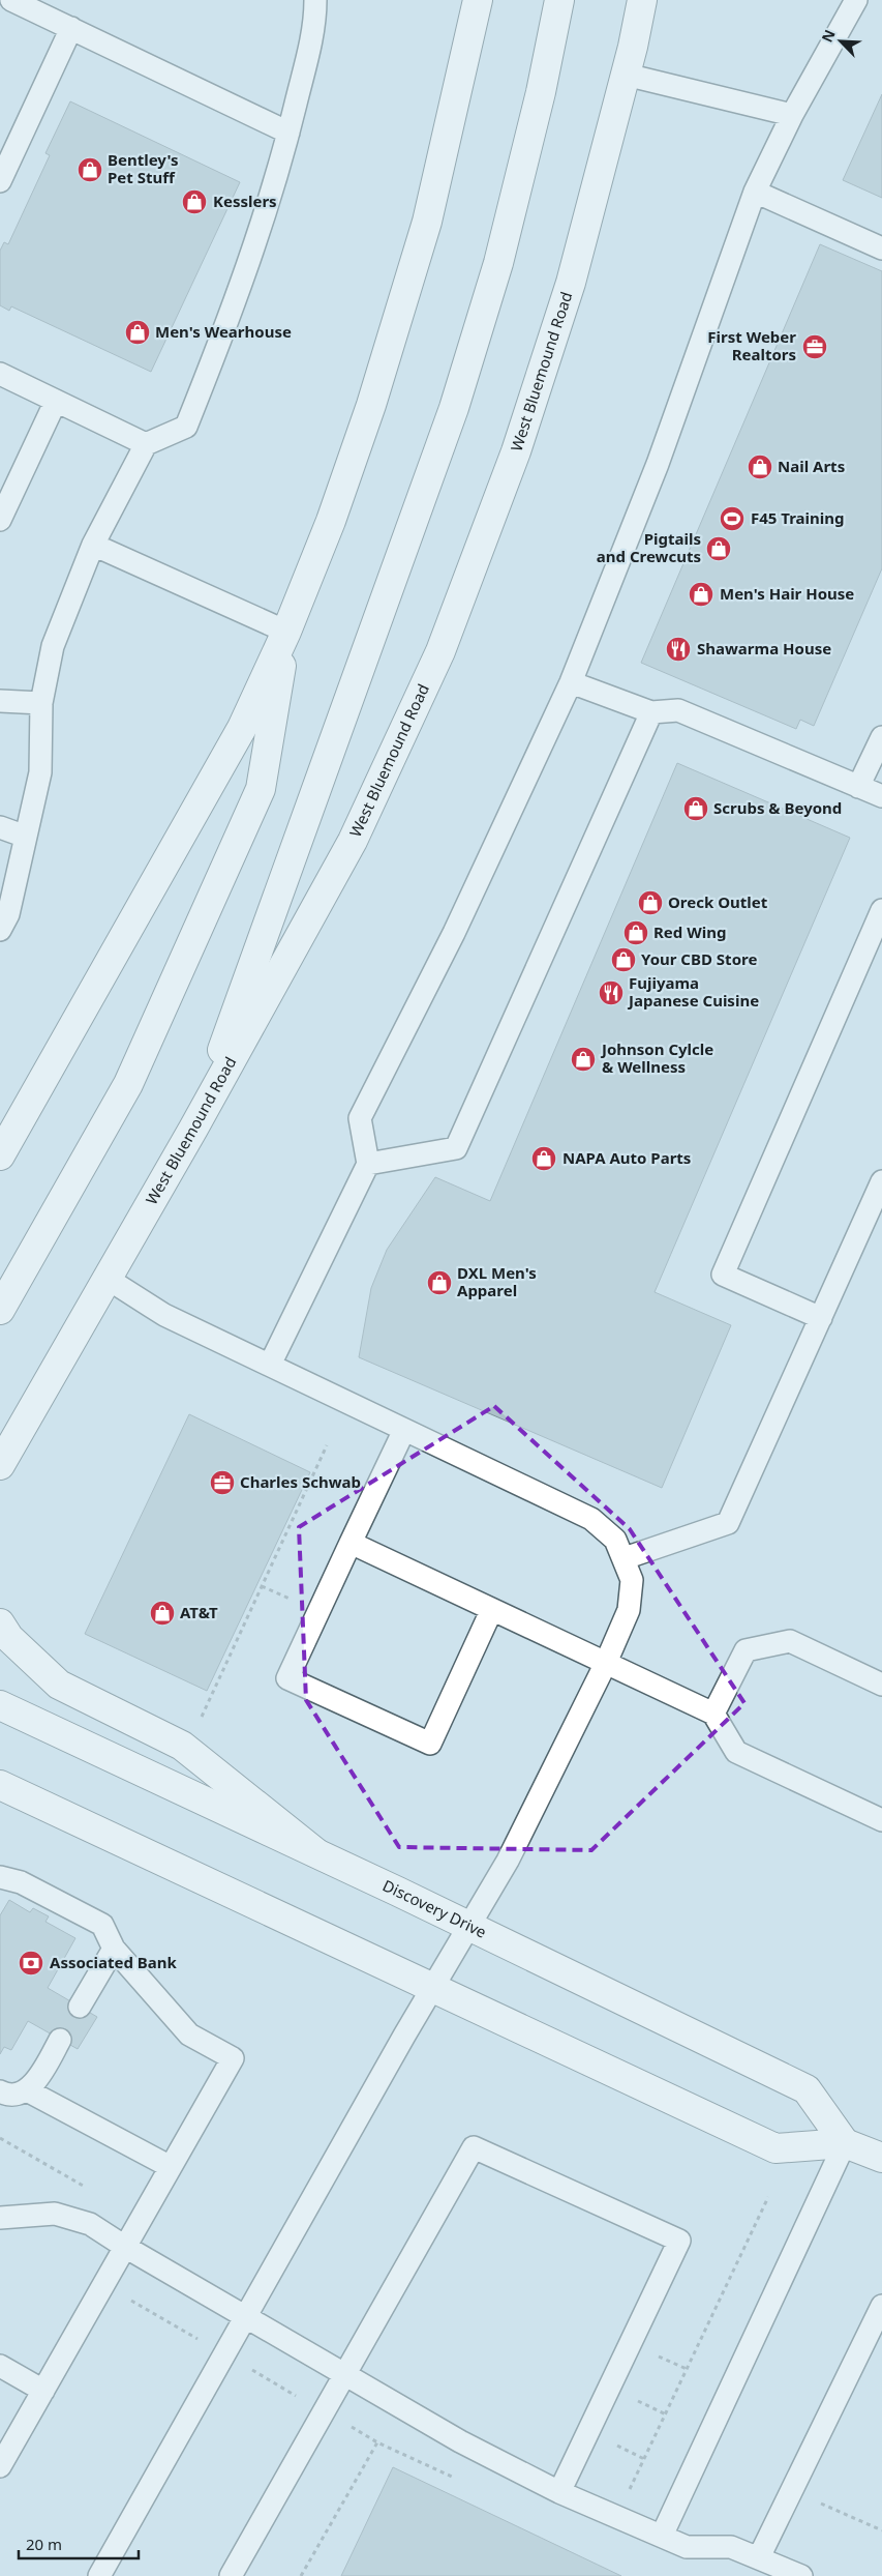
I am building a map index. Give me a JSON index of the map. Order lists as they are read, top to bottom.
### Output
{
  "streets": {
    "main road": ["West Bluemound Road", "Discovery Drive"]
  },
  "places": {
    "shop": [
      "Bentley's Pet Stuff",
      "Kesslers",
      "Men's Wearhouse",
      "Nail Arts",
      "Pigtails and Crewcuts",
      "Men's Hair House",
      "Scrubs & Beyond",
      "Oreck Outlet",
      "Red Wing",
      "Your CBD Store",
      "Johnson Cylcle & Wellness",
      "NAPA Auto Parts",
      "DXL Men's Apparel",
      "AT&T"
    ],
    "office": ["First Weber Realtors", "Charles Schwab"],
    "sports": ["F45 Training"],
    "restaurant": ["Shawarma House", "Fujiyama Japanese Cuisine"],
    "bank": ["Associated Bank"]
  },
  "scale_bar": "20 m",
  "north": "top left"
}
